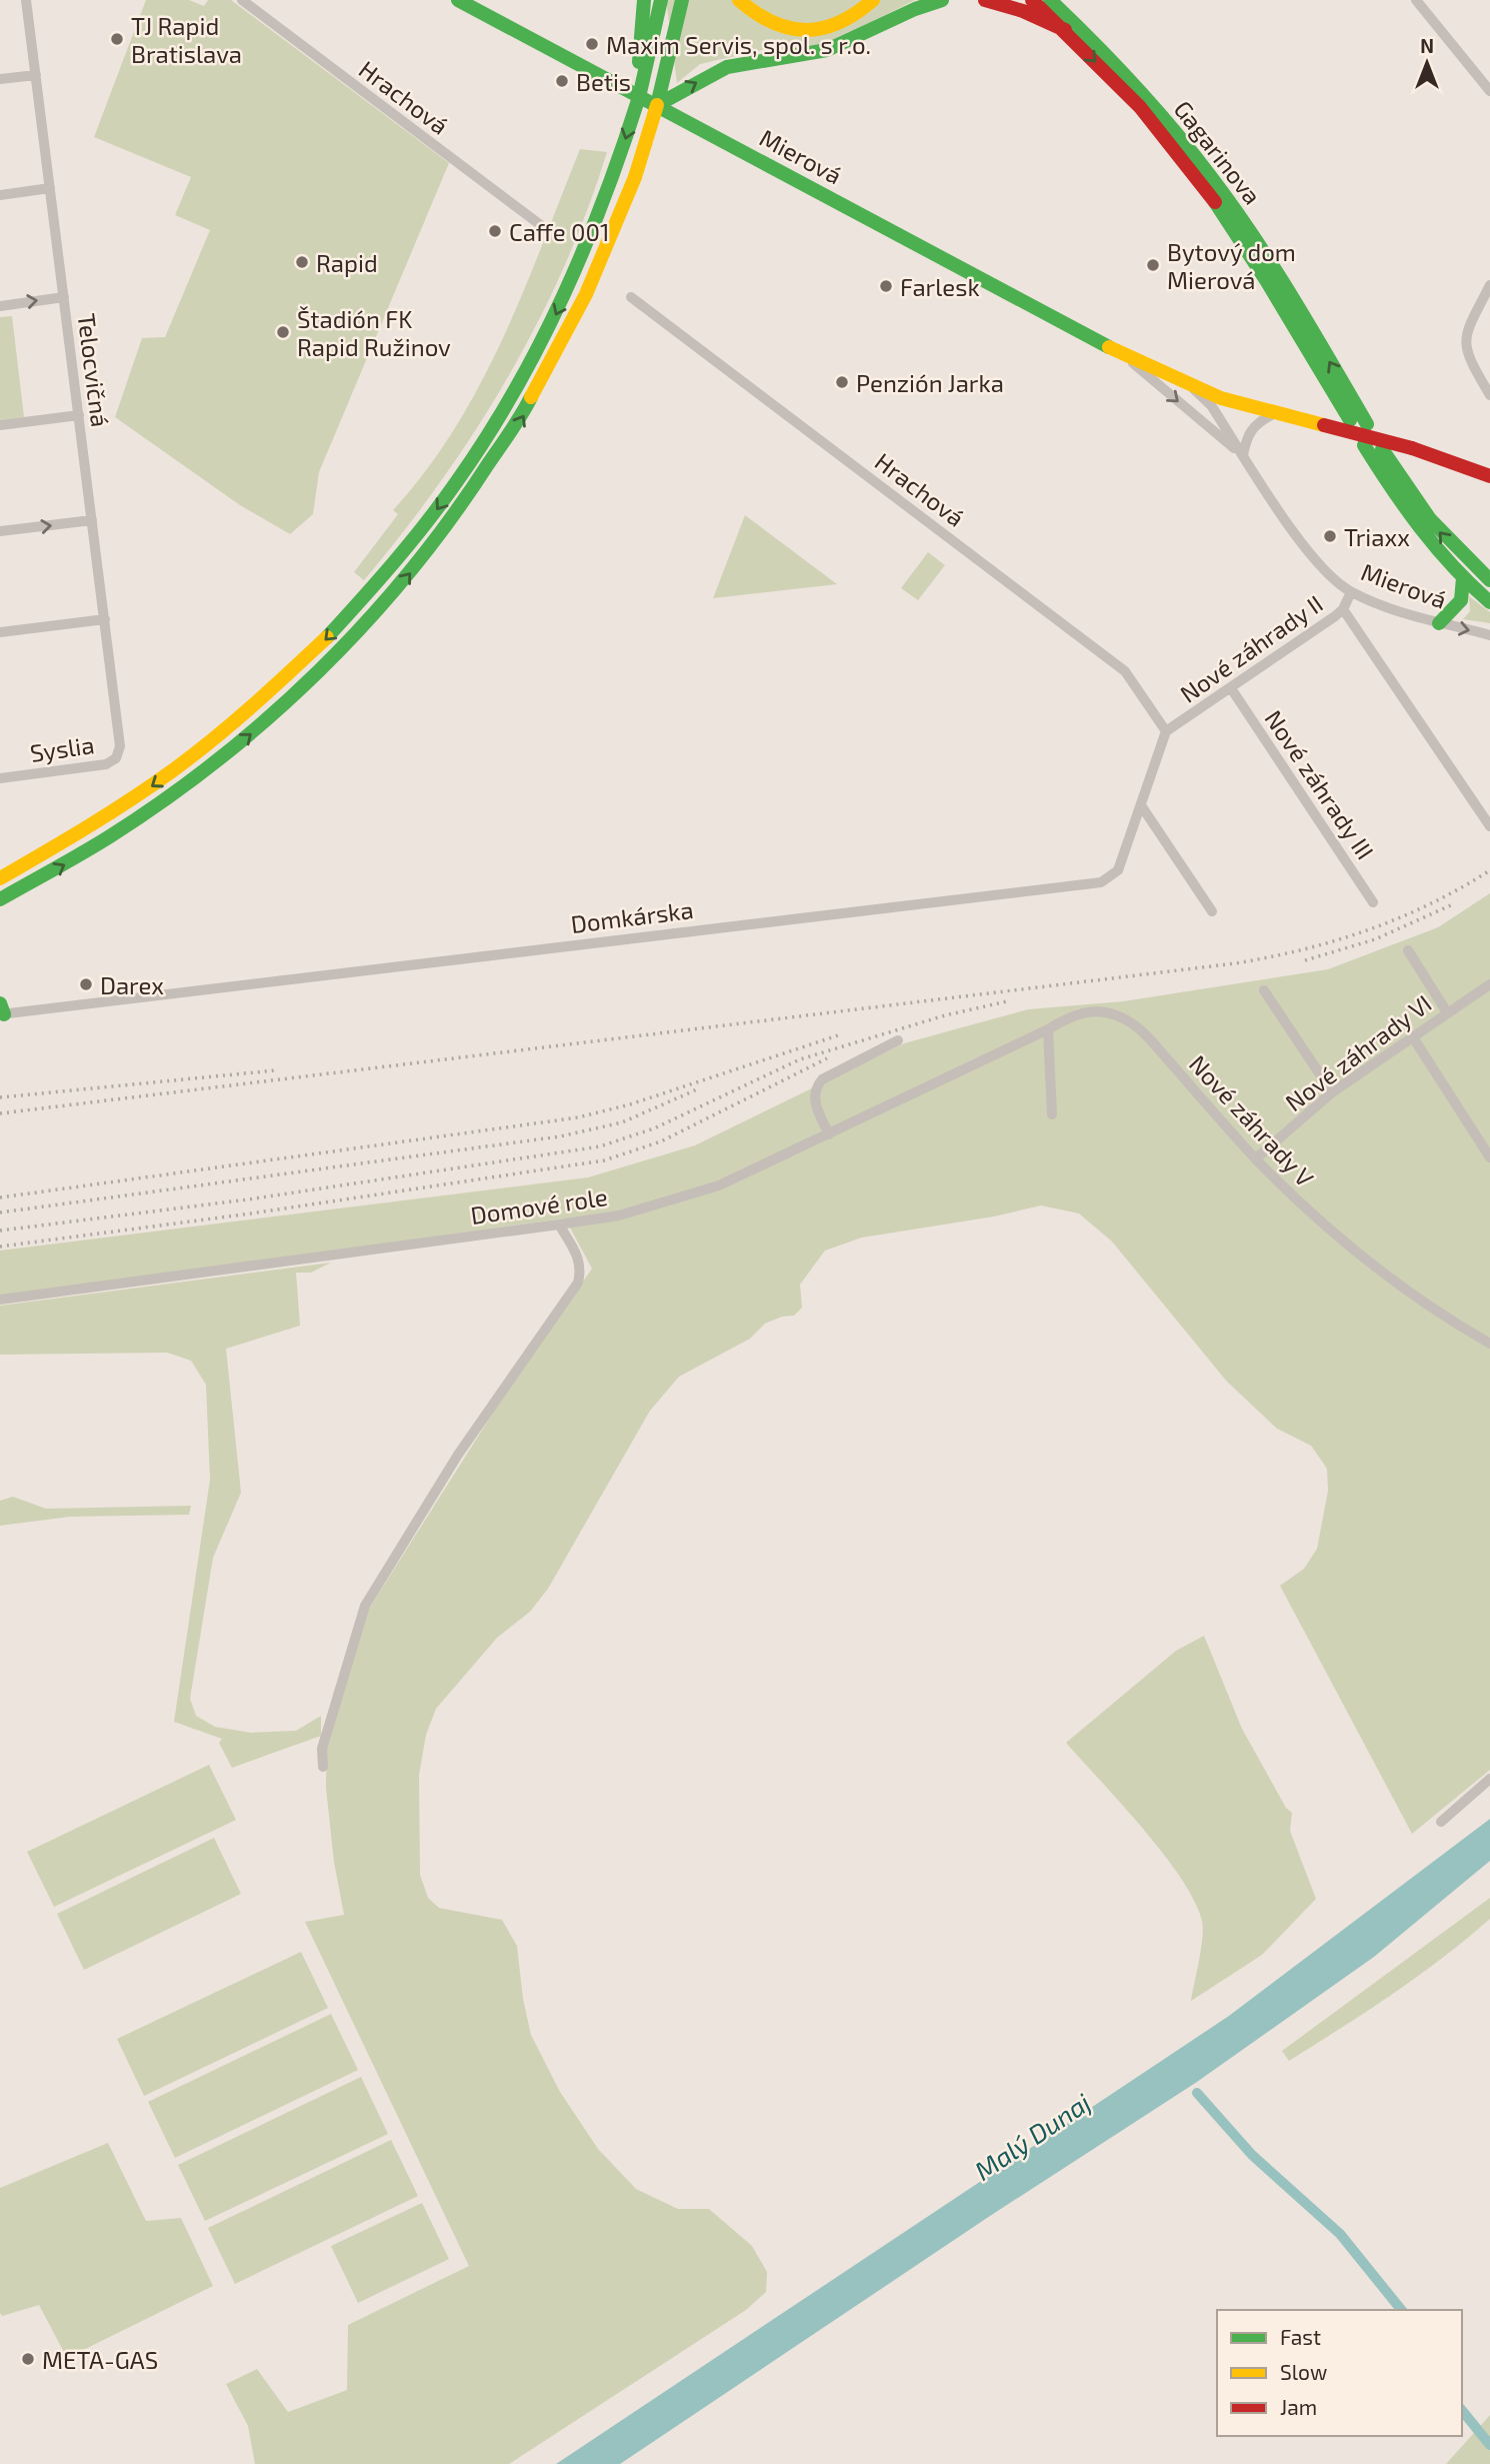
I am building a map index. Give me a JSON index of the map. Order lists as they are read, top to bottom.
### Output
{
  "streets": {
    "main road": ["Gagarinova", "Mierová"],
    "street": [
      "Hrachová",
      "Telocvičná",
      "Nové záhrady II",
      "Syslia",
      "Nové záhrady III",
      "Domkárska",
      "Nové záhrady VI",
      "Nové záhrady V",
      "Domové role"
    ]
  },
  "crossings": [
    ["Hrachová", "Nové záhrady II"],
    ["Hrachová", "Domkárska"],
    ["Mierová", "Nové záhrady II"],
    ["Telocvičná", "Syslia"],
    ["Nové záhrady II", "Nové záhrady III"],
    ["Nové záhrady II", "Domkárska"],
    ["Nové záhrady VI", "Nové záhrady V"],
    ["Nové záhrady V", "Domové role"]
  ],
  "water": ["Malý Dunaj"],
  "places": [
    "TJ Rapid Bratislava",
    "Maxim Servis, spol. s r.o.",
    "Betis",
    "Caffe 001",
    "Rapid",
    "Bytový dom Mierová",
    "Farlesk",
    "Štadión FK Rapid Ružinov",
    "Penzión Jarka",
    "Triaxx",
    "Darex",
    "META-GAS"
  ],
  "legend": ["Fast", "Slow", "Jam"],
  "north": "top"
}
